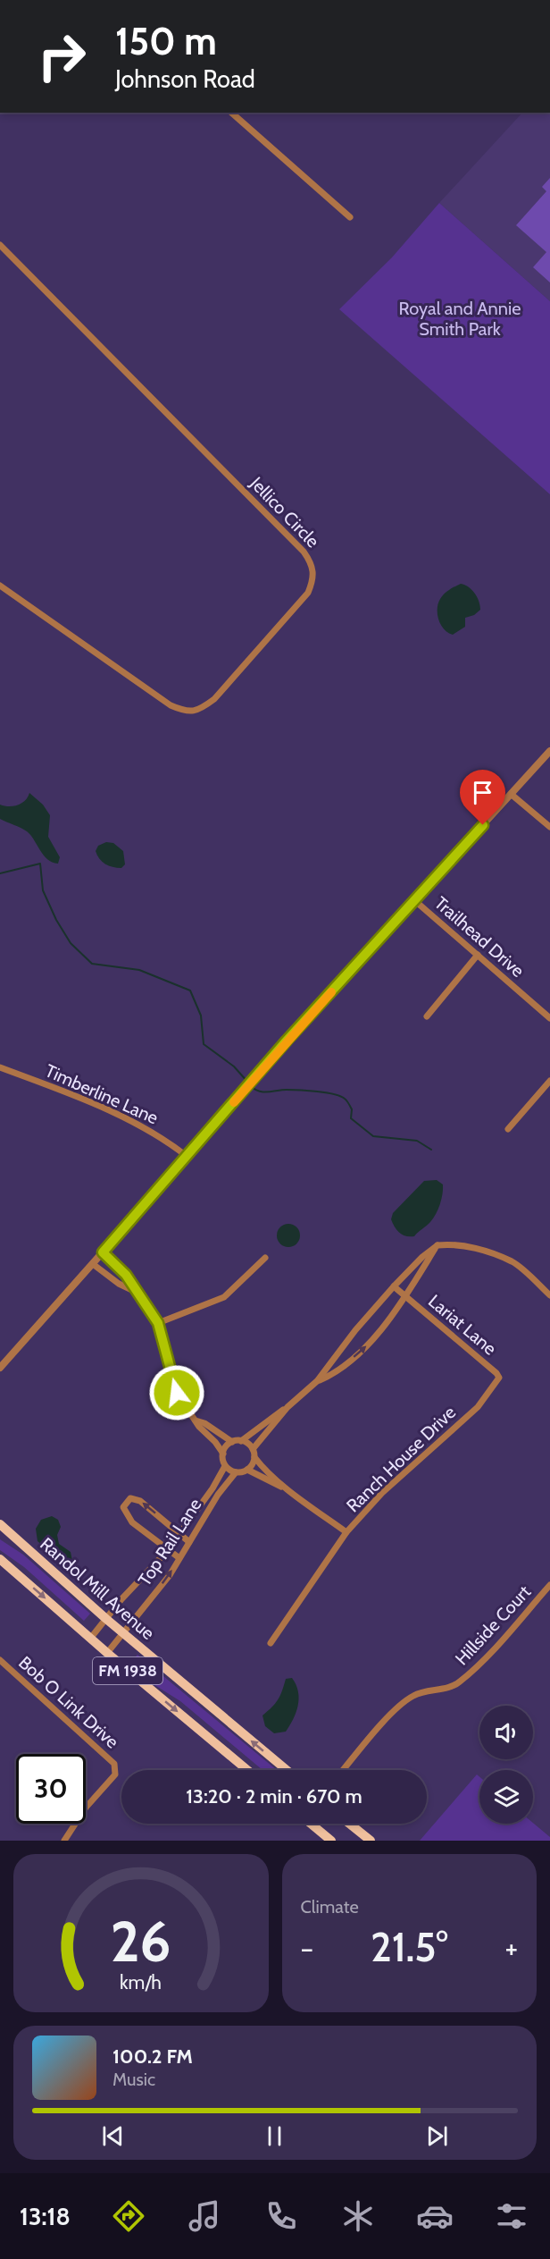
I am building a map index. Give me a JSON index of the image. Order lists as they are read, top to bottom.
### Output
{
  "streets": {
    "main road": ["Randol Mill Avenue", "FM 1938"],
    "street": [
      "Jellico Circle",
      "Trailhead Drive",
      "Timberline Lane",
      "Lariat Lane",
      "Ranch House Drive",
      "Top Rail Lane",
      "Hillside Court",
      "Bob O Link Drive"
    ]
  },
  "crossings": [
    ["Lariat Lane", "Ranch House Drive"],
    ["Top Rail Lane", "Randol Mill Avenue"],
    ["Top Rail Lane", "FM 1938"]
  ],
  "parks": ["Royal and Annie Smith Park"],
  "page": {
    "turn": ["150 m", "Johnson Road"],
    "limit": "30",
    "trip": "13:20 · 2 min · 670 m",
    "tile": "Climate",
    "heat": ["−", "21.5°", "+"],
    "song": ["100.2 FM", "Music"],
    "tabs": "13:18",
    "gauge": ["26", "km/h"]
  }
}
